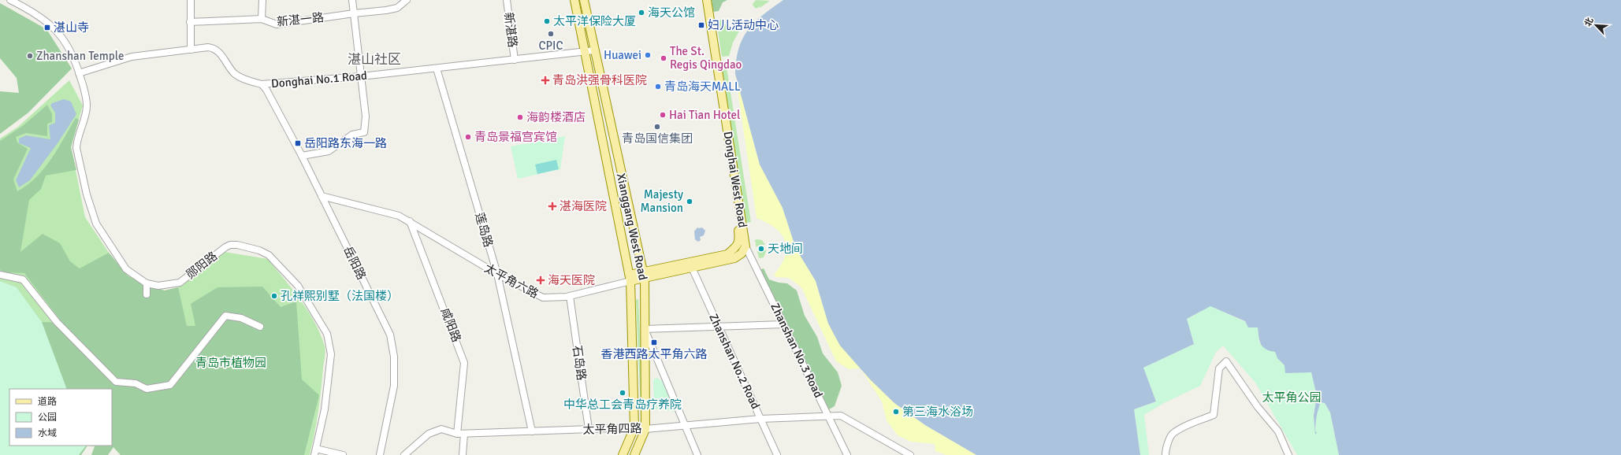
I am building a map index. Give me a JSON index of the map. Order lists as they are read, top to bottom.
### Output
{
  "streets": {
    "main road": ["Donghai West Road", "Xianggang West Road"],
    "street": [
      "新湛一路",
      "新湛路",
      "Donghai No.1 Road",
      "莲岛路",
      "岳阳路",
      "郧阳路",
      "太平角六路",
      "咸阳路",
      "Zhanshan No.3 Road",
      "Zhanshan No.2 Road",
      "石岛路",
      "太平角四路"
    ]
  },
  "crossings": [
    ["新湛路", "Donghai No.1 Road"],
    ["Donghai No.1 Road", "Xianggang West Road"],
    ["Donghai No.1 Road", "莲岛路"],
    ["Donghai No.1 Road", "岳阳路"],
    ["Donghai No.1 Road", "郧阳路"],
    ["Donghai West Road", "Xianggang West Road"],
    ["Donghai West Road", "Zhanshan No.3 Road"],
    ["Xianggang West Road", "太平角六路"],
    ["Xianggang West Road", "太平角四路"],
    ["莲岛路", "太平角六路"],
    ["莲岛路", "太平角四路"],
    ["岳阳路", "太平角六路"],
    ["太平角六路", "咸阳路"],
    ["太平角六路", "石岛路"],
    ["咸阳路", "太平角四路"],
    ["Zhanshan No.3 Road", "太平角四路"],
    ["Zhanshan No.2 Road", "太平角四路"],
    ["石岛路", "太平角四路"]
  ],
  "districts": ["湛山社区"],
  "parks": ["青岛市植物园", "太平角公园"],
  "places": {
    "other": [
      "海天公馆",
      "太平洋保险大厦",
      "CPIC",
      "Huawei",
      "Zhanshan Temple",
      "The St. Regis Qingdao",
      "青岛海天MALL",
      "Hai Tian Hotel",
      "海韵楼酒店",
      "青岛国信集团",
      "青岛景福宫宾馆",
      "Majesty Mansion",
      "天地间",
      "孔祥熙别墅（法国楼）",
      "中华总工会青岛疗养院",
      "第三海水浴场"
    ],
    "transit": [
      "妇儿活动中心",
      "湛山寺",
      "岳阳路东海一路",
      "香港西路太平角六路"
    ],
    "health": ["青岛洪强骨科医院", "湛海医院", "海天医院"]
  },
  "legend": ["道路", "公园", "水域"],
  "north": "top left"
}
